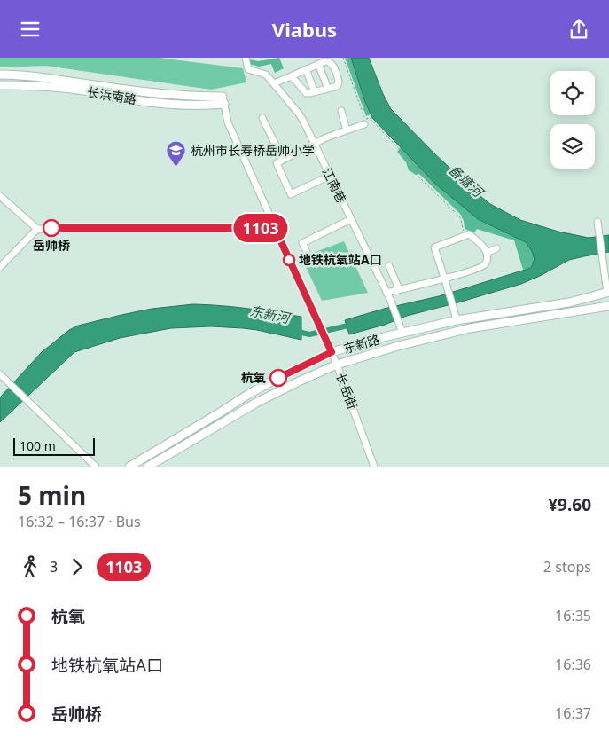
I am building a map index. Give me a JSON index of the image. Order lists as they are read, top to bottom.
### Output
{
  "streets": {
    "main road": ["长浜南路", "东新路"],
    "street": ["江南巷", "长岳街"]
  },
  "crossings": [
    ["长浜南路", "长岳街"],
    ["江南巷", "东新路"],
    ["东新路", "长岳街"]
  ],
  "water": ["备塘河", "东新河"],
  "places": {
    "school or university": ["杭州市长寿桥岳帅小学"],
    "other": ["岳帅桥", "地铁杭氧站A口", "杭氧"]
  },
  "lines": ["bus line 1103"],
  "scale_bar": "100 m",
  "page": {
    "header": "Viabus",
    "on_map": "1103",
    "scale": "100 m",
    "heading": ["5 min", "16:32 – 16:37 · Bus", "¥9.60"],
    "legs": ["3", "1103", "2 stops"],
    "list": [
      {
        "name": "杭氧",
        "value": "16:35"
      },
      {
        "name": "地铁杭氧站A口",
        "value": "16:36"
      },
      {
        "name": "岳帅桥",
        "value": "16:37"
      }
    ]
  }
}
